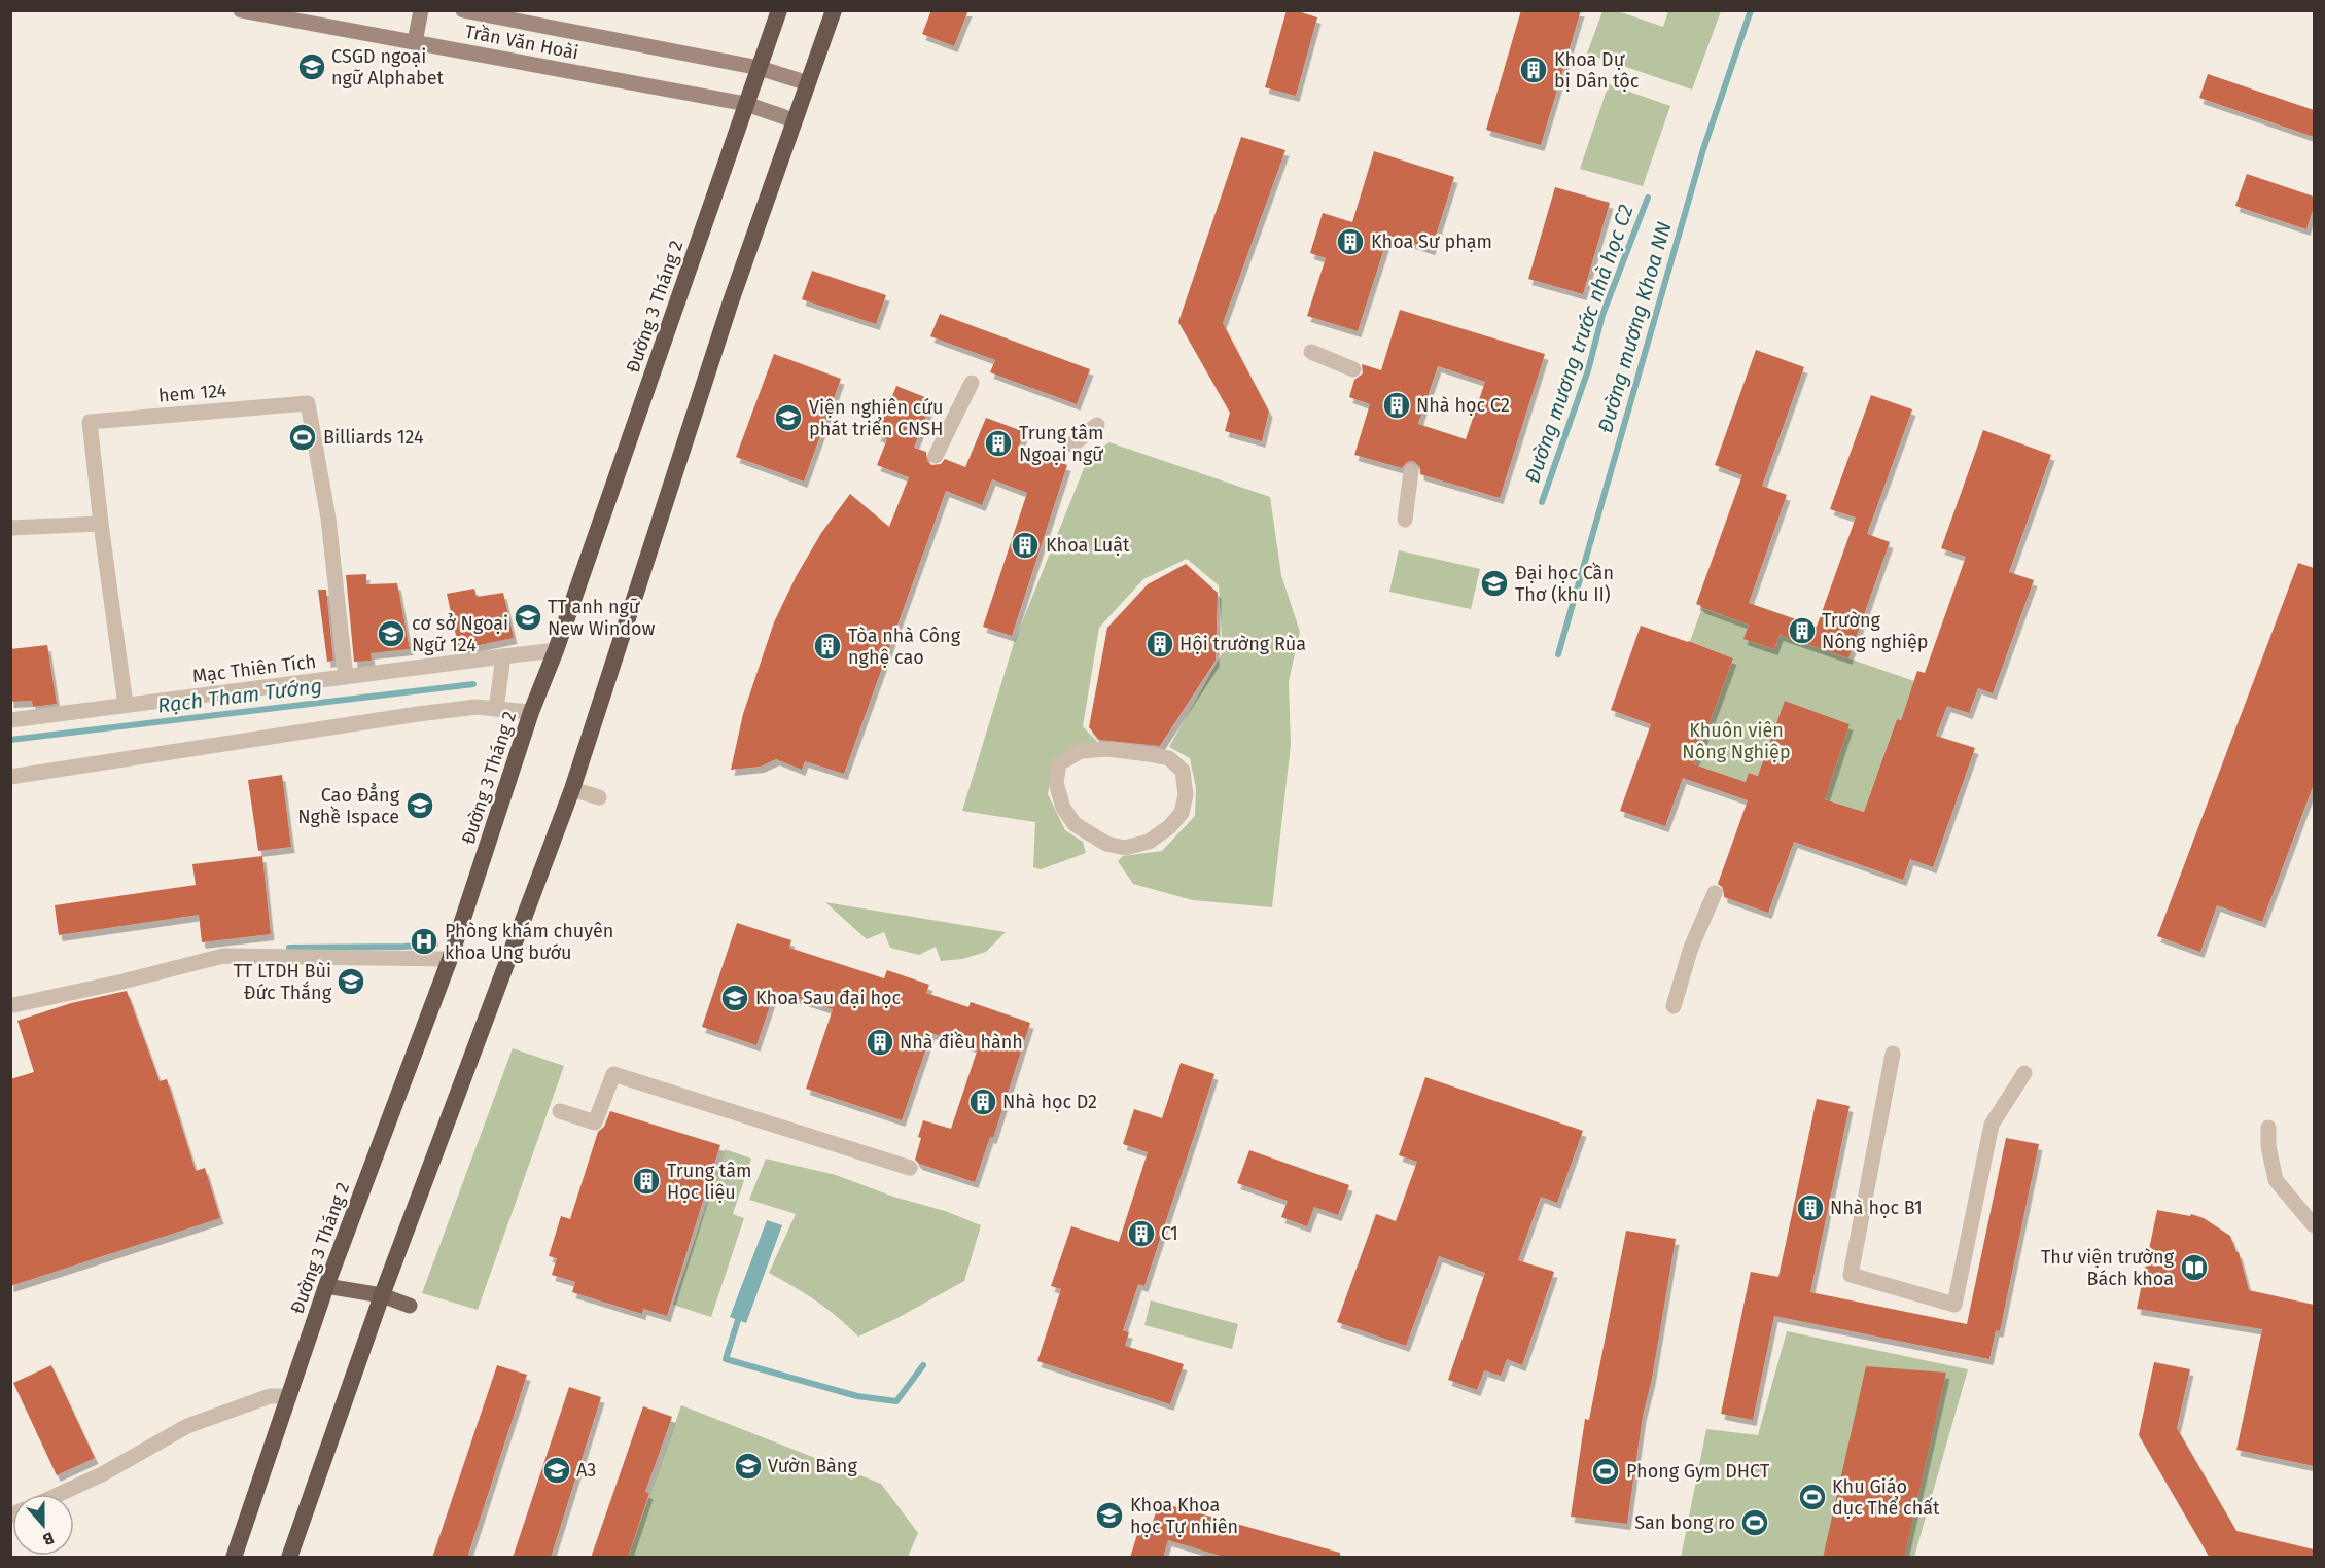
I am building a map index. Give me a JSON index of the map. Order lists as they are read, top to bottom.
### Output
{
  "streets": {
    "highway": ["Đường 3 Tháng 2"],
    "main road": ["Trần Văn Hoài"],
    "street": ["hem 124", "Mạc Thiên Tích"]
  },
  "crossings": [
    ["Trần Văn Hoài", "Đường 3 Tháng 2"],
    ["Đường 3 Tháng 2", "Mạc Thiên Tích"],
    ["hem 124", "Mạc Thiên Tích"]
  ],
  "water": ["Đường mương Khoa NN", "Đường mương trước nhà học C2", "Rạch Tham Tướng"],
  "parks": ["Khuôn viên Nông Nghiệp"],
  "places": {
    "school or university": [
      "CSGD ngoại ngữ Alphabet",
      "Viện nghiên cứu phát triển CNSH",
      "Đại học Cần Thơ (khu II)",
      "TT anh ngữ New Window",
      "cơ sở Ngoại Ngữ 124",
      "Cao Đẳng Nghề Ispace",
      "TT LTDH Bùi Đức Thắng",
      "Khoa Sau đại học",
      "Vườn Bàng",
      "A3",
      "Khoa Khoa học Tự nhiên"
    ],
    "building": [
      "Khoa Dự bị Dân tộc",
      "Khoa Sư phạm",
      "Nhà học C2",
      "Trung tâm Ngoại ngữ",
      "Khoa Luật",
      "Trường Nông nghiệp",
      "Hội trường Rùa",
      "Tòa nhà Công nghệ cao",
      "Nhà điều hành",
      "Nhà học D2",
      "Trung tâm Học liệu",
      "Nhà học B1",
      "C1"
    ],
    "sports": [
      "Billiards 124",
      "Phong Gym DHCT",
      "Khu Giáo dục Thể chất",
      "San bong ro"
    ],
    "hospital": ["Phòng khám chuyên khoa Ung bướu"],
    "library": ["Thư viện trường Bách khoa"]
  },
  "north": "bottom"
}
